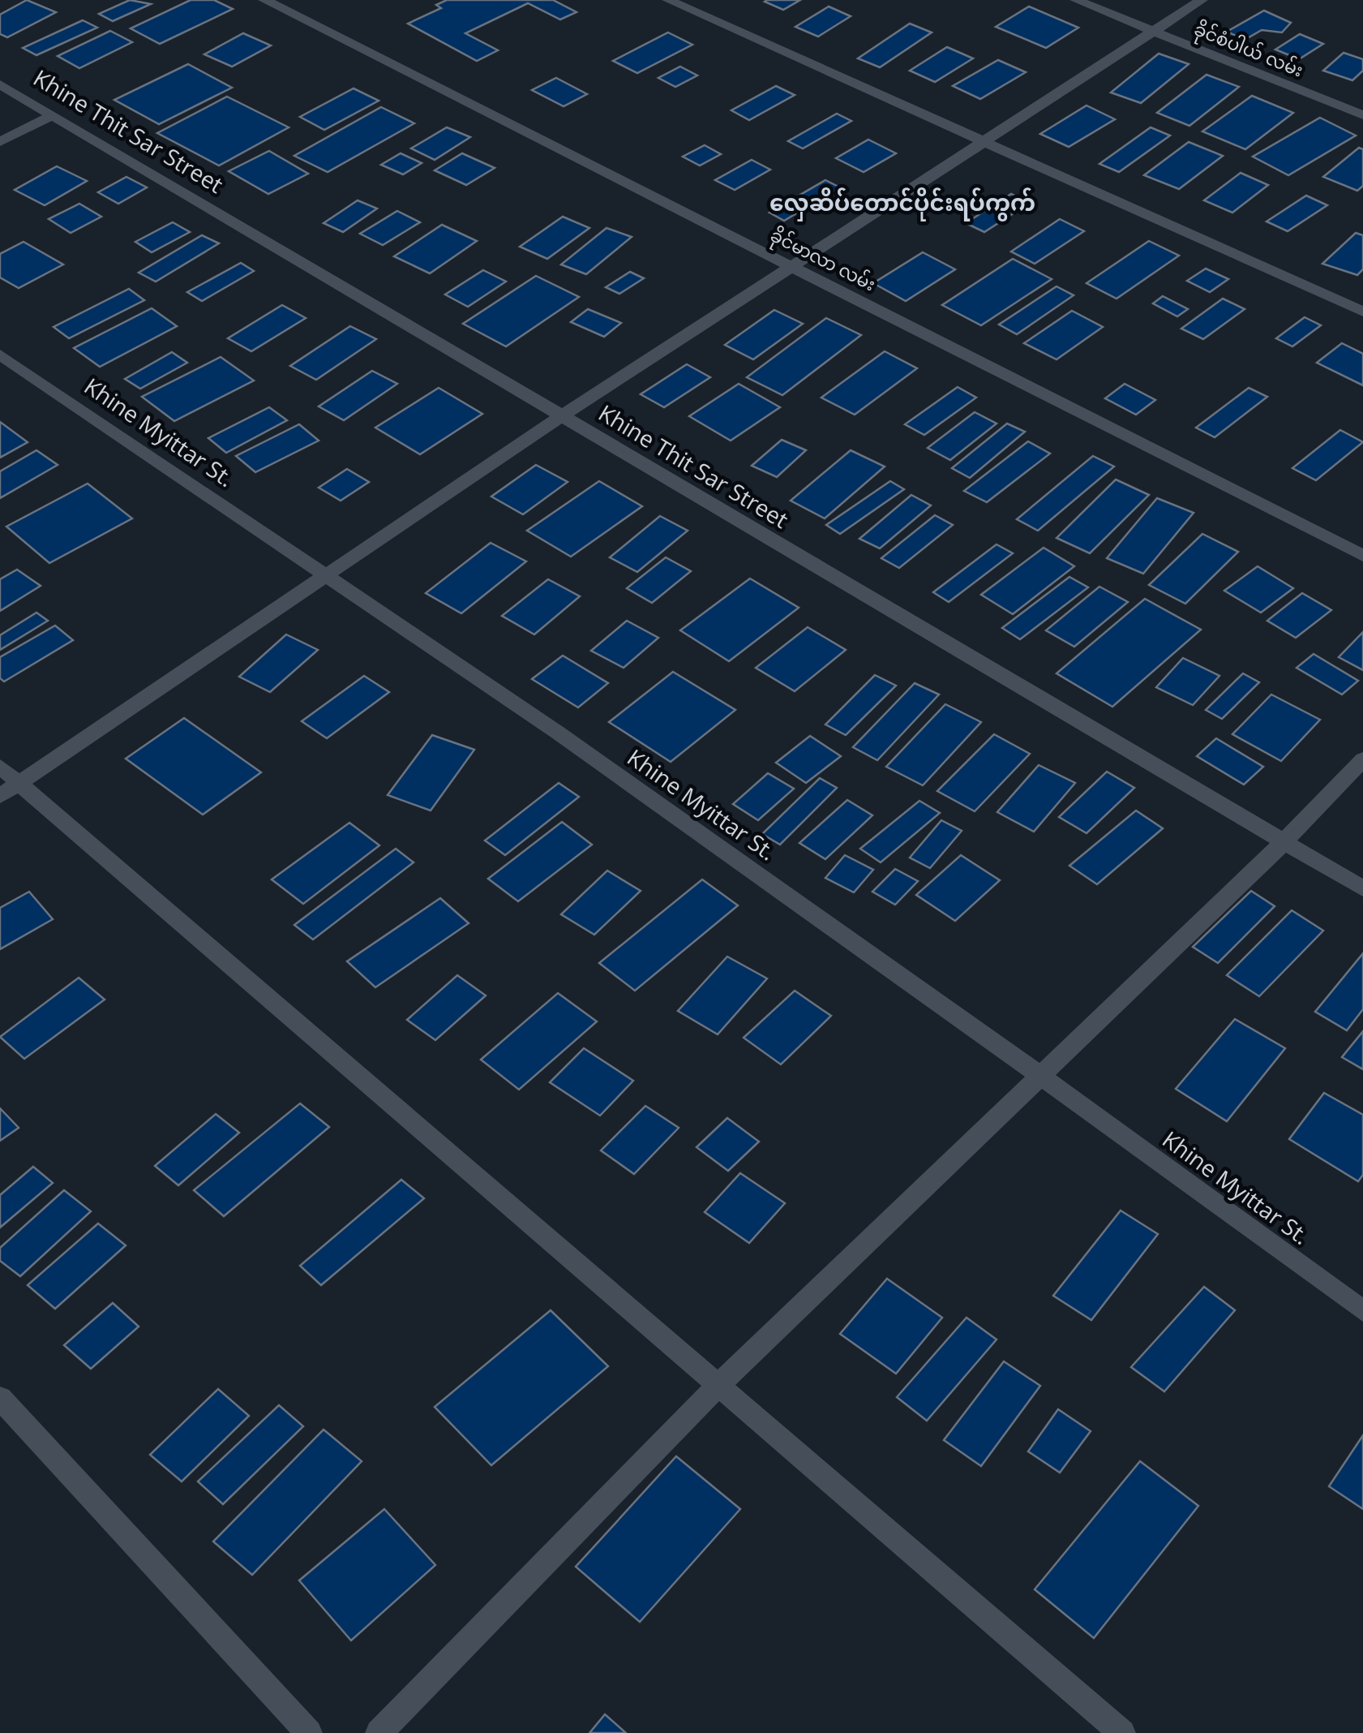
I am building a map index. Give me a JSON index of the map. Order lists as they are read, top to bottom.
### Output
{
  "streets": {
    "street": [
      "ခိုင်စံပါယ် လမ်း",
      "Khine Thit Sar Street",
      "ခိုင်မာလာ လမ်း",
      "Khine Myittar St."
    ]
  },
  "districts": ["လှေဆိပ်တောင်ပိုင်းရပ်ကွက်"]
}
